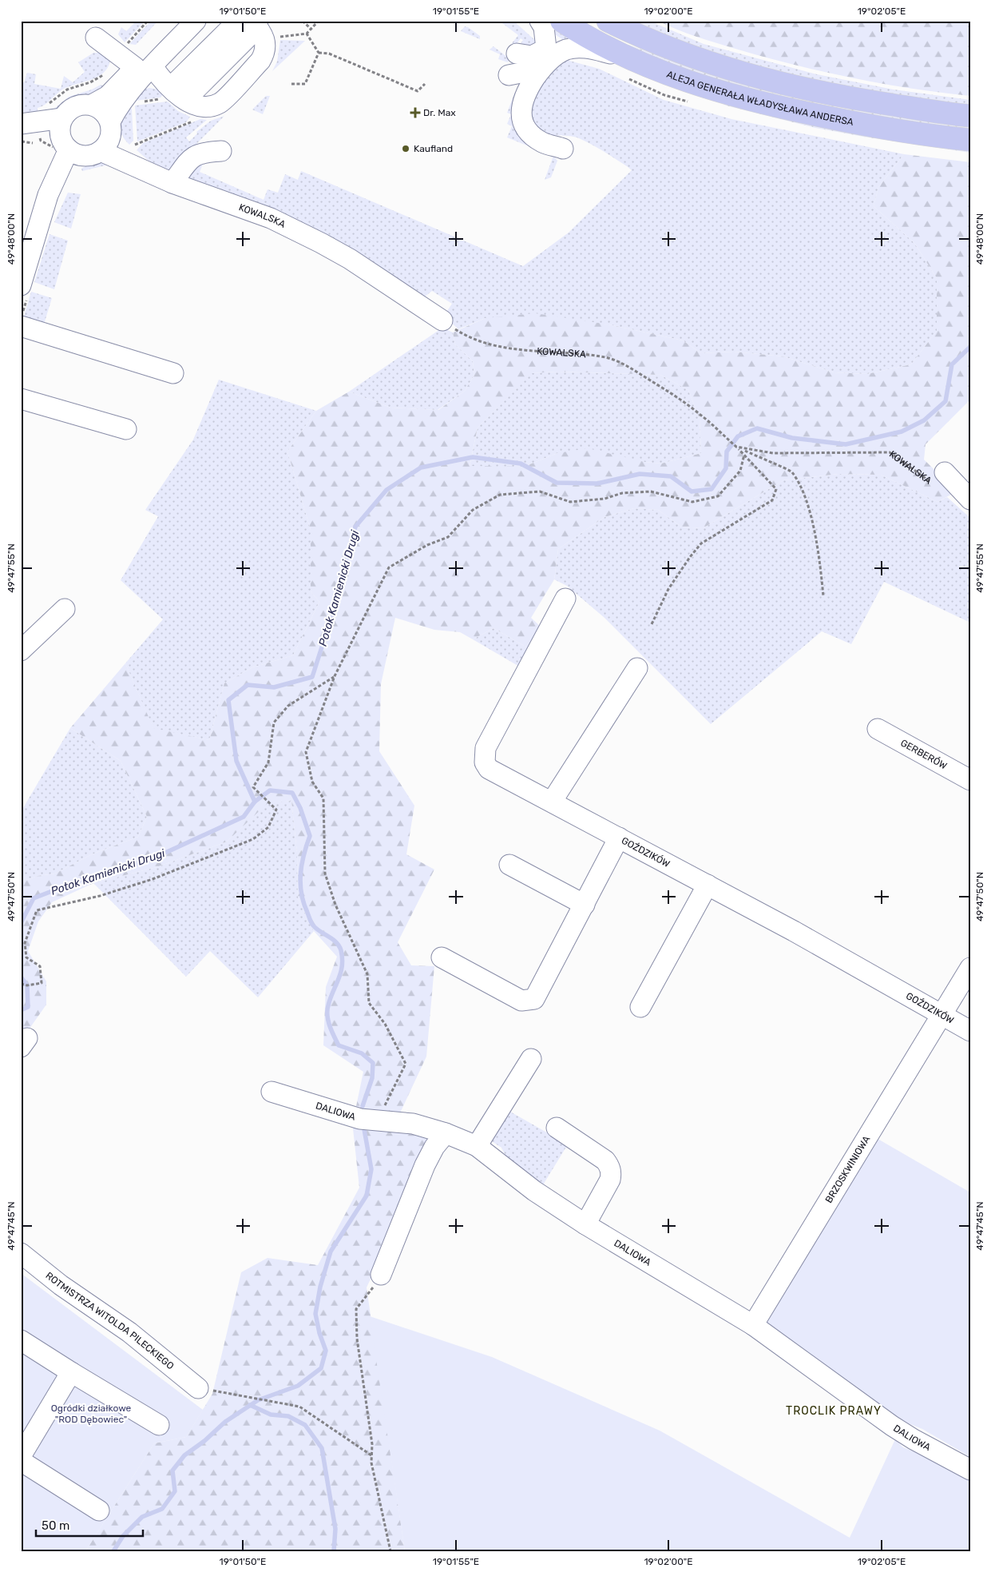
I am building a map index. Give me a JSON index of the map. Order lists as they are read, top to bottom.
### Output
{
  "streets": {
    "main road": ["ALEJA GENERAŁA WŁADYSŁAWA ANDERSA"],
    "street": [
      "KOWALSKA",
      "GERBERÓW",
      "GOŹDZIKÓW",
      "DALIOWA",
      "BRZOSKWINIOWA",
      "ROTMISTRZA WITOLDA PILECKIEGO"
    ]
  },
  "crossings": [
    ["GOŹDZIKÓW", "BRZOSKWINIOWA"],
    ["DALIOWA", "BRZOSKWINIOWA"]
  ],
  "districts": ["TROCLIK PRAWY"],
  "water": ["Potok Kamienicki Drugi"],
  "parks": ["Ogródki działkowe \"ROD Dębowiec\""],
  "places": {
    "health": ["Dr. Max"],
    "other": ["Kaufland"]
  },
  "scale_bar": "50 m",
  "coordinates": [
    "19°01'50\"E",
    "19°01'55\"E",
    "19°02'00\"E",
    "19°02'05\"E",
    "49°48'00\"N",
    "49°47'55\"N",
    "49°47'50\"N",
    "49°47'45\"N"
  ]
}
